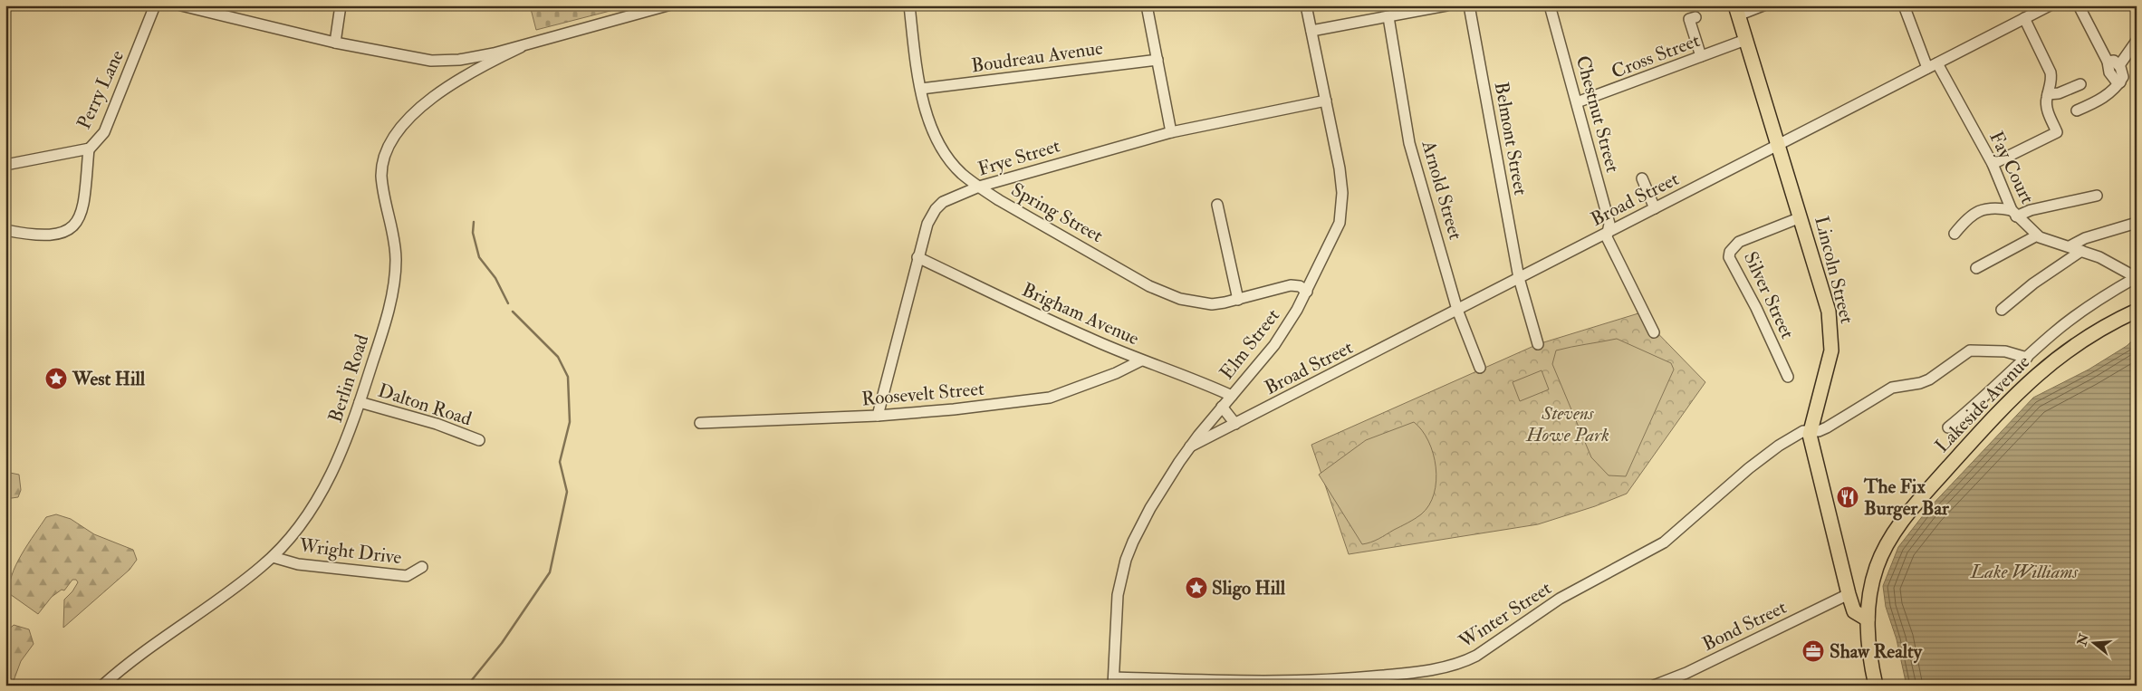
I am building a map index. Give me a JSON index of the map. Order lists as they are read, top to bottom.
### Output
{
  "streets": {
    "main road": ["Lincoln Street", "Lakeside Avenue"],
    "street": [
      "Cross Street",
      "Boudreau Avenue",
      "Perry Lane",
      "Chestnut Street",
      "Belmont Street",
      "Frye Street",
      "Fay Court",
      "Arnold Street",
      "Broad Street",
      "Spring Street",
      "Silver Street",
      "Brigham Avenue",
      "Elm Street",
      "Berlin Road",
      "Roosevelt Street",
      "Dalton Road",
      "Wright Drive",
      "Winter Street",
      "Bond Street"
    ]
  },
  "crossings": [
    ["Cross Street", "Chestnut Street"],
    ["Cross Street", "Lincoln Street"],
    ["Boudreau Avenue", "Spring Street"],
    ["Chestnut Street", "Broad Street"],
    ["Belmont Street", "Broad Street"],
    ["Frye Street", "Spring Street"],
    ["Frye Street", "Brigham Avenue"],
    ["Frye Street", "Elm Street"],
    ["Frye Street", "Roosevelt Street"],
    ["Fay Court", "Broad Street"],
    ["Fay Court", "Lakeside Avenue"],
    ["Arnold Street", "Broad Street"],
    ["Broad Street", "Lincoln Street"],
    ["Broad Street", "Elm Street"],
    ["Spring Street", "Elm Street"],
    ["Lincoln Street", "Silver Street"],
    ["Lincoln Street", "Lakeside Avenue"],
    ["Lincoln Street", "Winter Street"],
    ["Lincoln Street", "Bond Street"],
    ["Brigham Avenue", "Elm Street"],
    ["Brigham Avenue", "Roosevelt Street"],
    ["Elm Street", "Winter Street"],
    ["Berlin Road", "Dalton Road"],
    ["Berlin Road", "Wright Drive"],
    ["Lakeside Avenue", "Winter Street"]
  ],
  "parks": ["Stevens Howe Park", "Lake Williams"],
  "places": {
    "place": ["West Hill", "Sligo Hill"],
    "restaurant": ["The Fix Burger Bar"],
    "office": ["Shaw Realty"]
  },
  "north": "left"
}
